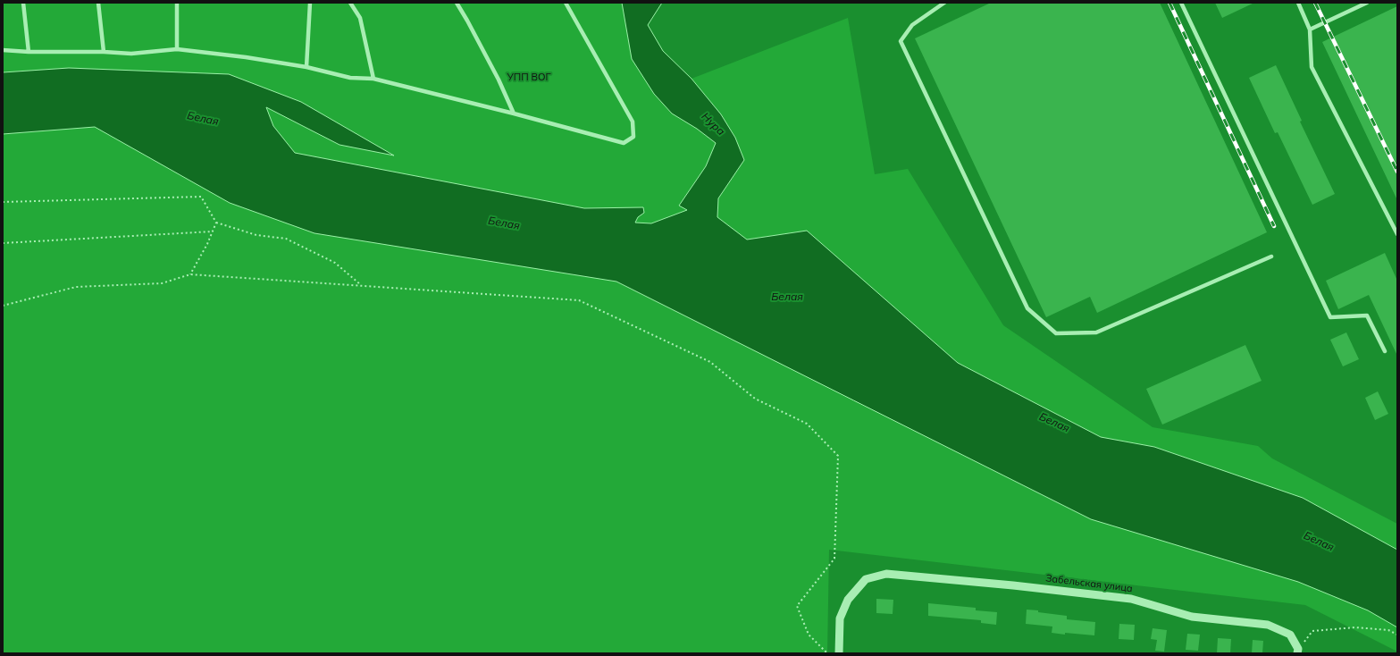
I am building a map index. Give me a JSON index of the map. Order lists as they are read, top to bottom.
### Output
{
  "streets": {
    "street": ["Забельская улица"]
  },
  "water": ["Белая", "Нура"],
  "parks": ["УПП ВОГ"]
}
